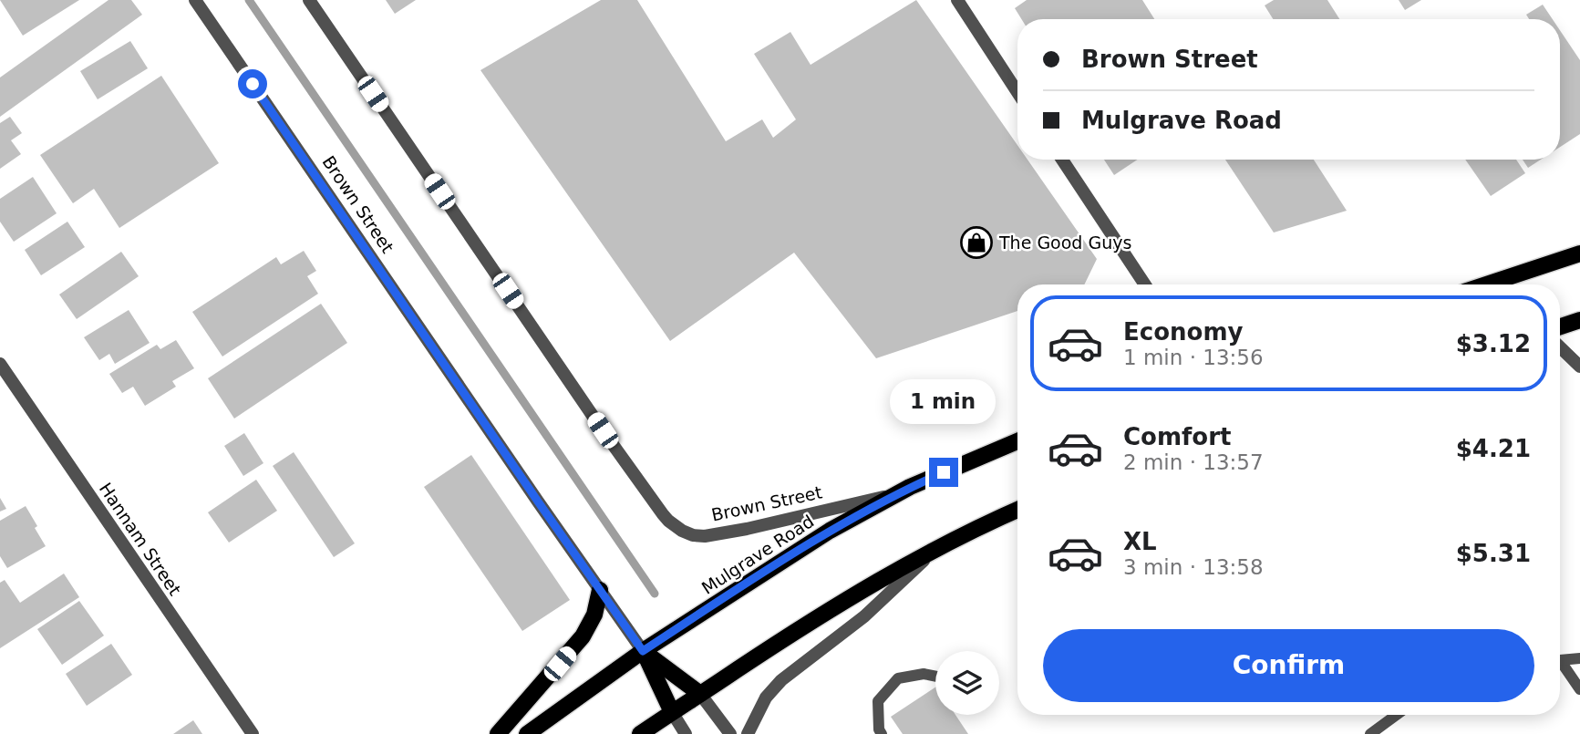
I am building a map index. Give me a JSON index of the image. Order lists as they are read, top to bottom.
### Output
{
  "streets": {
    "main road": ["Brown Street", "Mulgrave Road"],
    "street": ["Hannam Street"]
  },
  "crossings": [
    ["Brown Street", "Mulgrave Road"]
  ],
  "places": {
    "shop": ["The Good Guys"]
  },
  "page": {
    "banner": ["Brown Street", "Mulgrave Road"],
    "list": [
      {
        "name": "Economy",
        "note": "1 min · 13:56",
        "value": "$3.12"
      },
      {
        "name": "Comfort",
        "note": "2 min · 13:57",
        "value": "$4.21"
      },
      {
        "name": "XL",
        "note": "3 min · 13:58",
        "value": "$5.31"
      }
    ],
    "bubble": "1 min",
    "buttons": "Confirm"
  }
}
